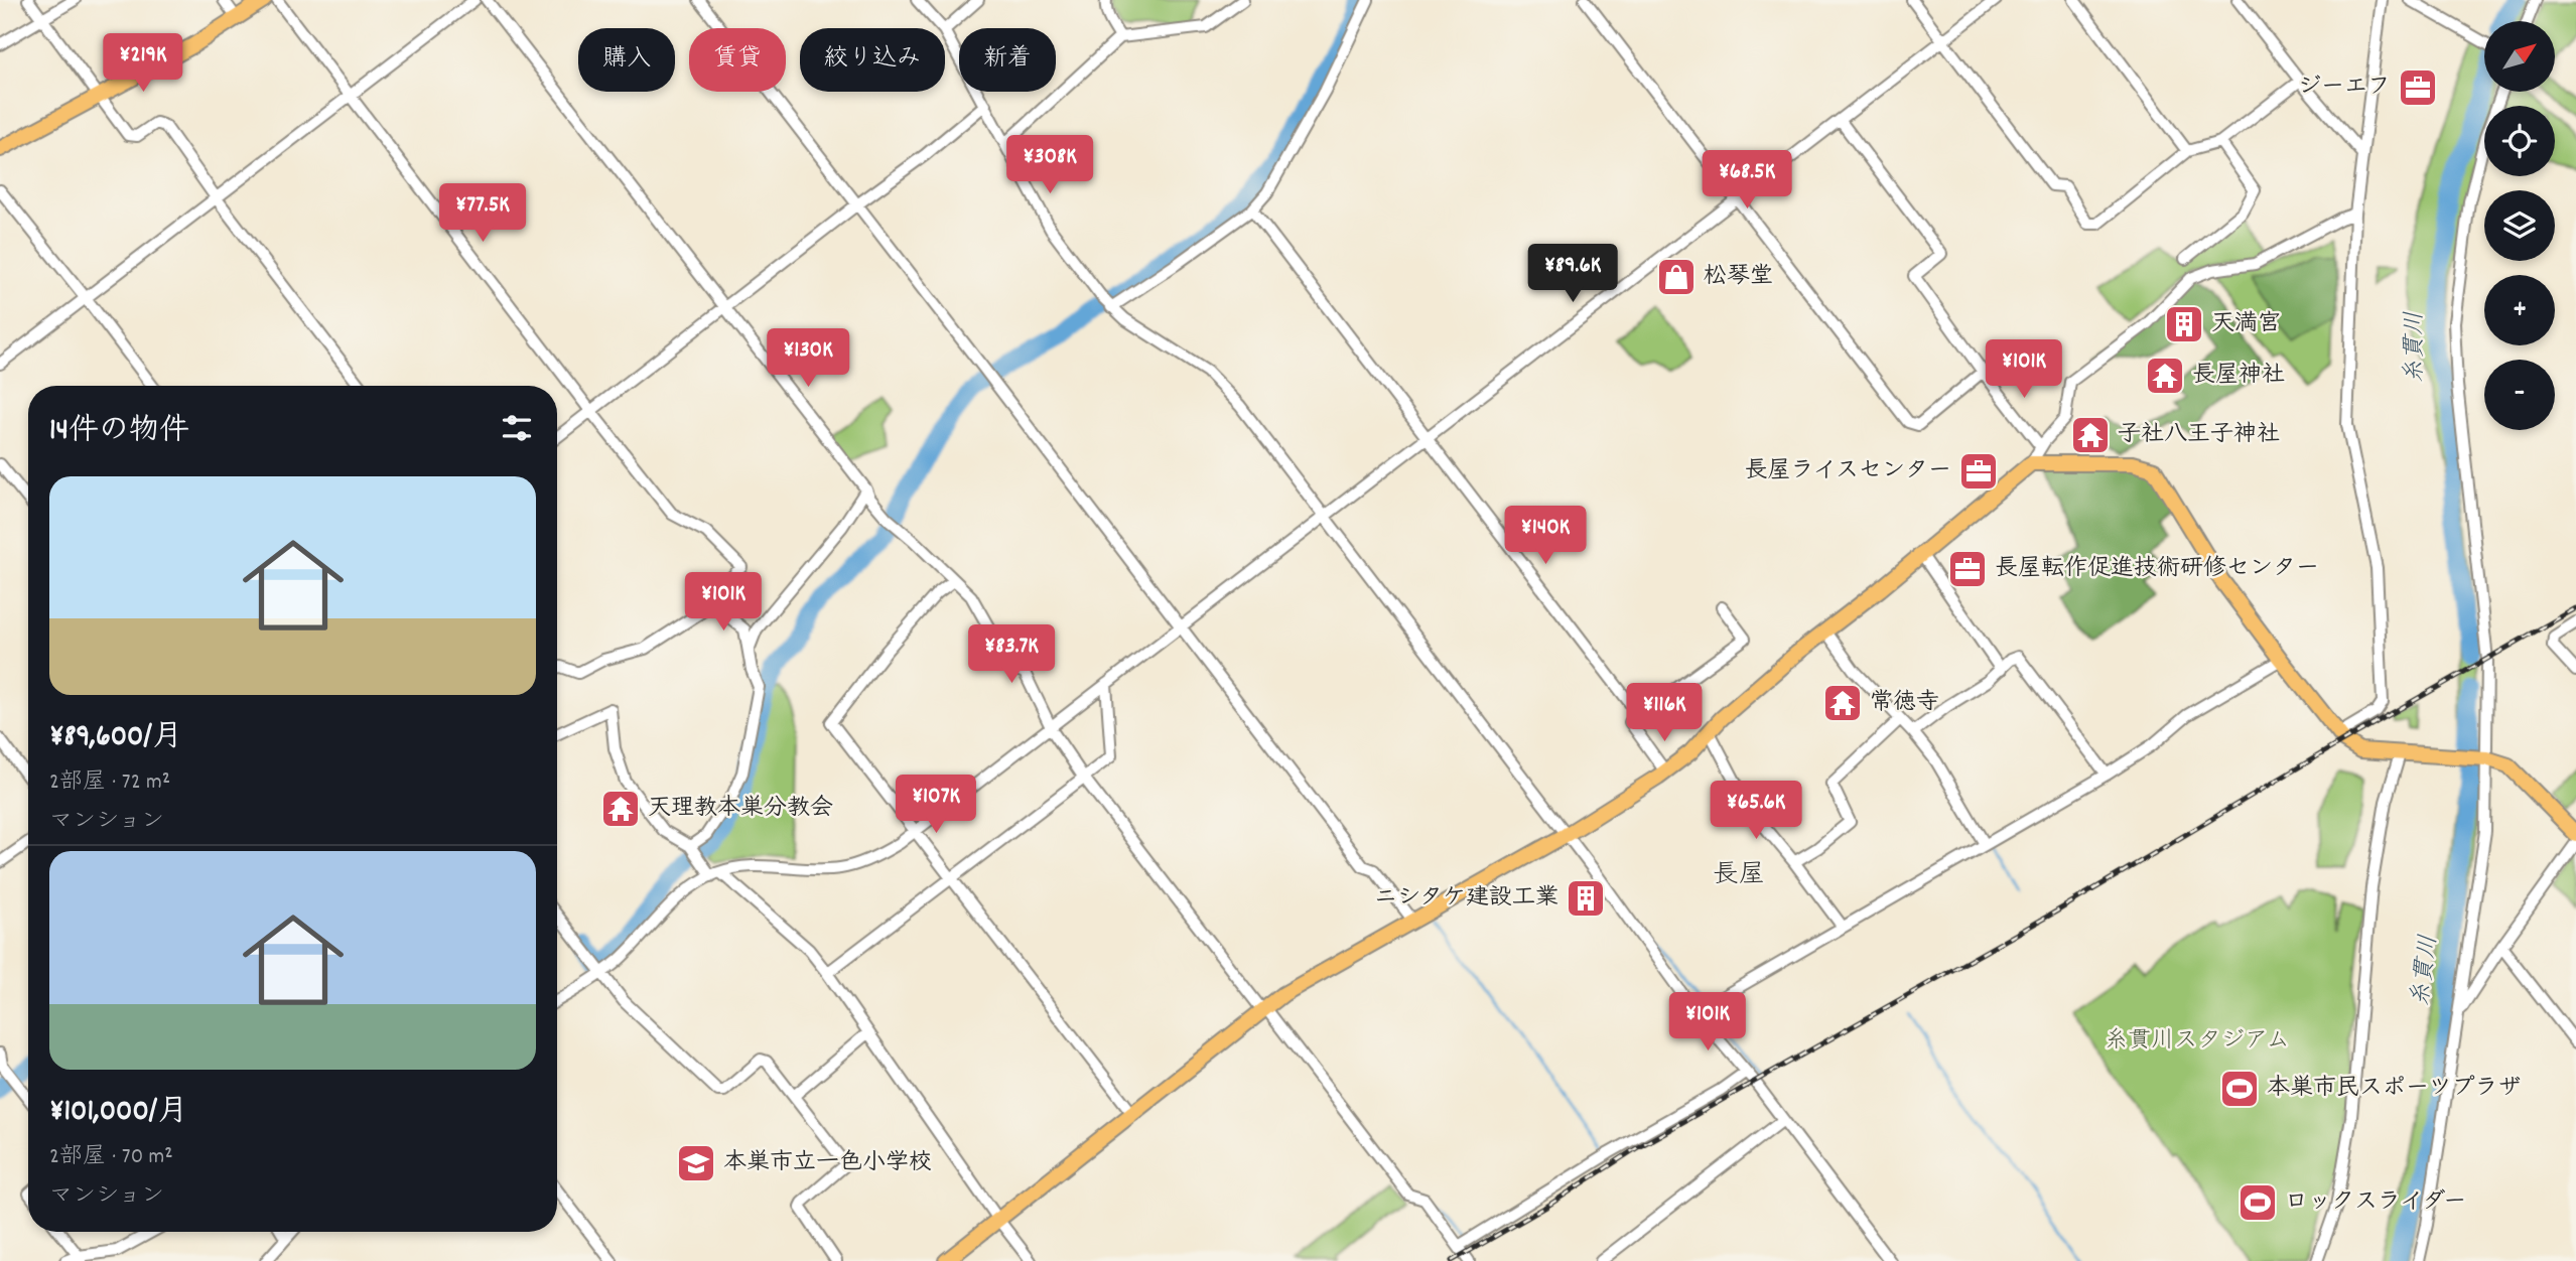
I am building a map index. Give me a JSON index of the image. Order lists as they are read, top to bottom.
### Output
{
  "districts": ["長屋"],
  "water": ["糸貫川"],
  "parks": ["糸貫川スタジアム"],
  "places": {
    "office": ["ジーエフ", "長屋ライスセンター", "長屋転作促進技術研修センター"],
    "shop": ["松琴堂"],
    "building": ["天満宮", "ニシタケ建設工業"],
    "temple": [
      "長屋神社",
      "子社八王子神社",
      "常徳寺",
      "天理教本巣分教会"
    ],
    "sports": ["本巣市民スポーツプラザ", "ロックスライダー"],
    "school or university": ["本巣市立一色小学校"]
  },
  "north": "top right",
  "page": {
    "map_buttons": ["+", "−"],
    "chip": [
      "購入",
      "賃貸",
      "絞り込み",
      "新着"
    ],
    "price": [
      "¥219K",
      "¥308K",
      "¥68.5K",
      "¥77.5K",
      "¥89.6K",
      "¥130K",
      "¥101K",
      "¥140K",
      "¥101K",
      "¥83.7K",
      "¥116K",
      "¥107K",
      "¥65.6K",
      "¥101K"
    ],
    "heading": "14件の物件",
    "list": [
      {
        "name": "¥89,600/月",
        "note": "2部屋 · 72 m² · マンション"
      },
      {
        "name": "¥101,000/月",
        "note": "2部屋 · 70 m² · マンション"
      }
    ]
  }
}
